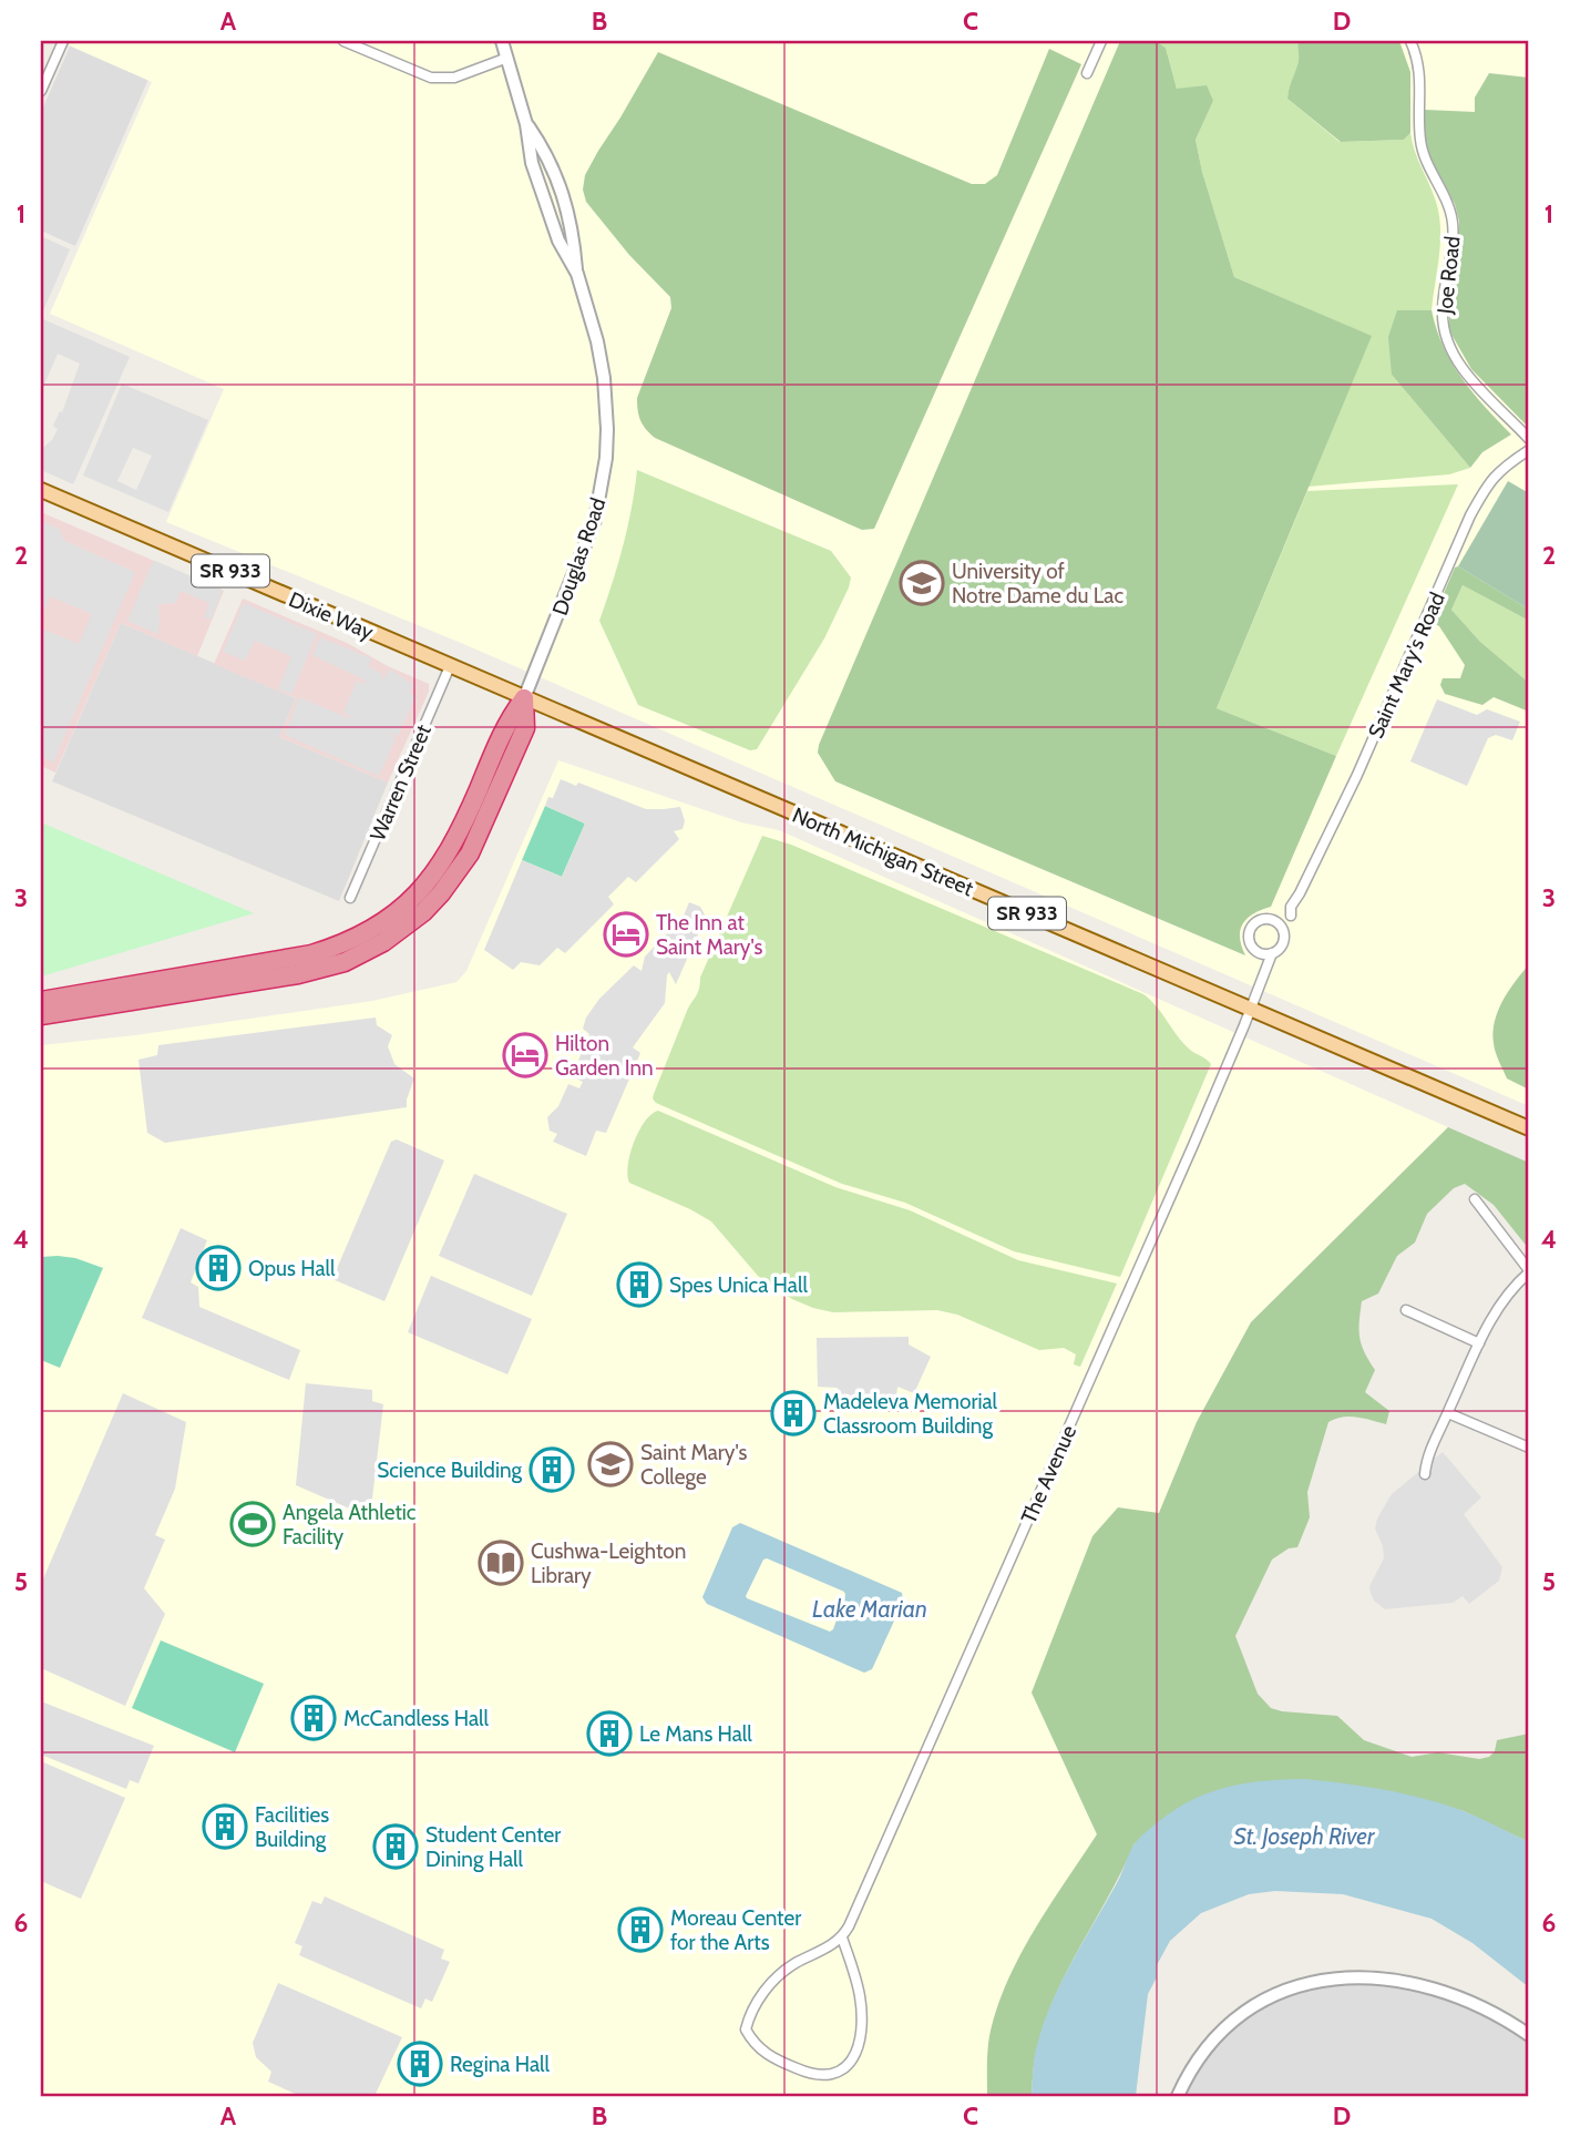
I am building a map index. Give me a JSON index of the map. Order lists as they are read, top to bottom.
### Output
{
  "streets": {
    "main road": ["SR 933", "Dixie Way", "North Michigan Street"],
    "street": [
      "Joe Road",
      "Douglas Road",
      "Saint Mary's Road",
      "Warren Street",
      "The Avenue"
    ]
  },
  "crossings": [
    ["Douglas Road", "North Michigan Street"],
    ["Dixie Way", "Warren Street"],
    ["Dixie Way", "North Michigan Street"],
    ["Saint Mary's Road", "North Michigan Street"],
    ["Saint Mary's Road", "The Avenue"],
    ["Warren Street", "North Michigan Street"],
    ["North Michigan Street", "The Avenue"]
  ],
  "water": ["Lake Marian", "St. Joseph River"],
  "places": {
    "school or university": ["University of Notre Dame du Lac", "Saint Mary's College"],
    "hotel": ["The Inn at Saint Mary's", "Hilton Garden Inn"],
    "building": [
      "Opus Hall",
      "Spes Unica Hall",
      "Madeleva Memorial Classroom Building",
      "Science Building",
      "McCandless Hall",
      "Le Mans Hall",
      "Facilities Building",
      "Student Center Dining Hall",
      "Moreau Center for the Arts",
      "Regina Hall"
    ],
    "sports": ["Angela Athletic Facility"],
    "library": ["Cushwa-Leighton Library"]
  },
  "grid": {
    "columns": [
      "A",
      "B",
      "C",
      "D"
    ],
    "rows": [
      "1",
      "2",
      "3",
      "4",
      "5",
      "6"
    ]
  }
}
